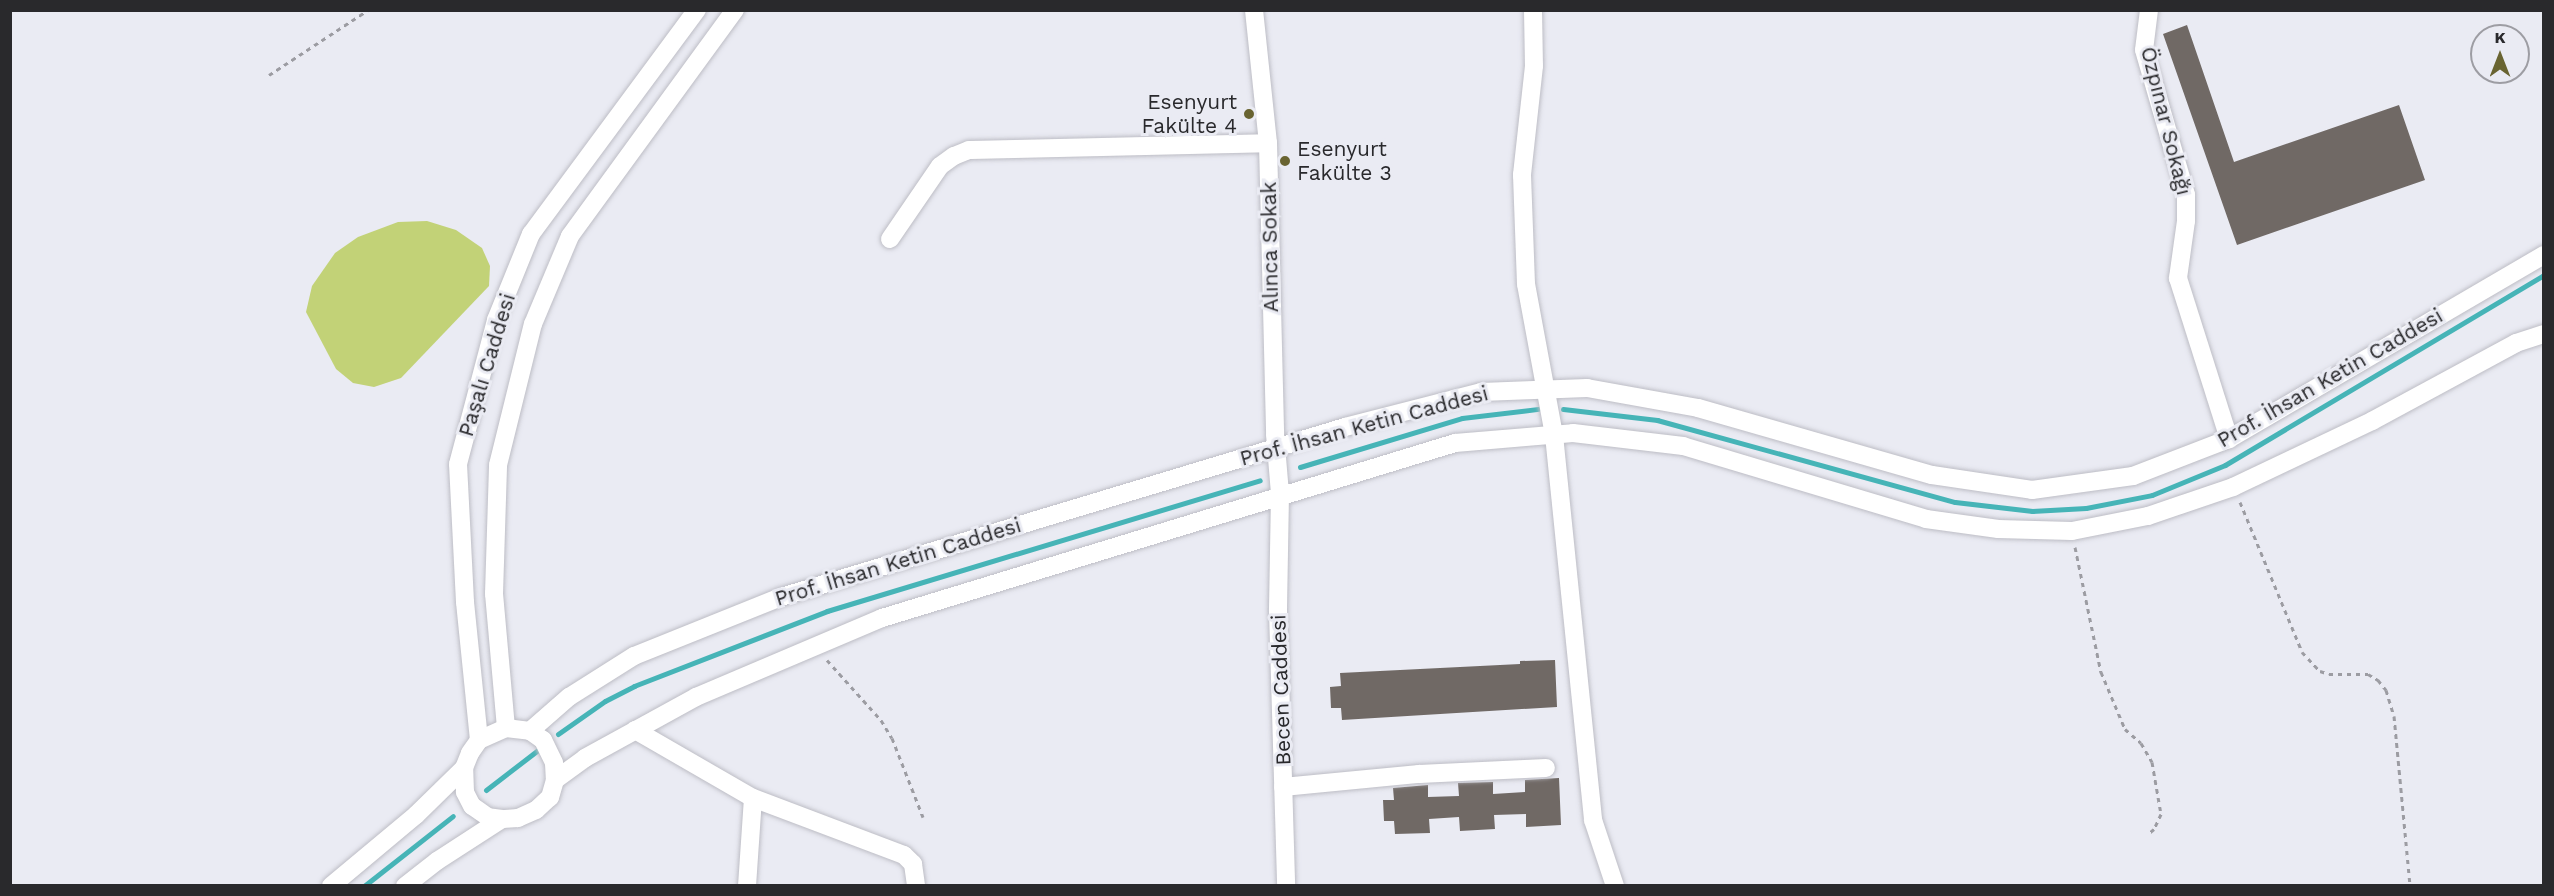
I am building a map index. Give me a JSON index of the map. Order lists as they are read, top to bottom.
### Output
{
  "streets": {
    "street": [
      "Özpınar Sokağı",
      "Alınca Sokak",
      "Paşalı Caddesi",
      "Prof. İhsan Ketin Caddesi",
      "Becen Caddesi"
    ]
  },
  "crossings": [
    ["Özpınar Sokağı", "Prof. İhsan Ketin Caddesi"],
    ["Alınca Sokak", "Prof. İhsan Ketin Caddesi"],
    ["Alınca Sokak", "Becen Caddesi"],
    ["Paşalı Caddesi", "Prof. İhsan Ketin Caddesi"],
    ["Prof. İhsan Ketin Caddesi", "Becen Caddesi"]
  ],
  "places": ["Esenyurt Fakülte 4", "Esenyurt Fakülte 3"],
  "north": "top"
}
